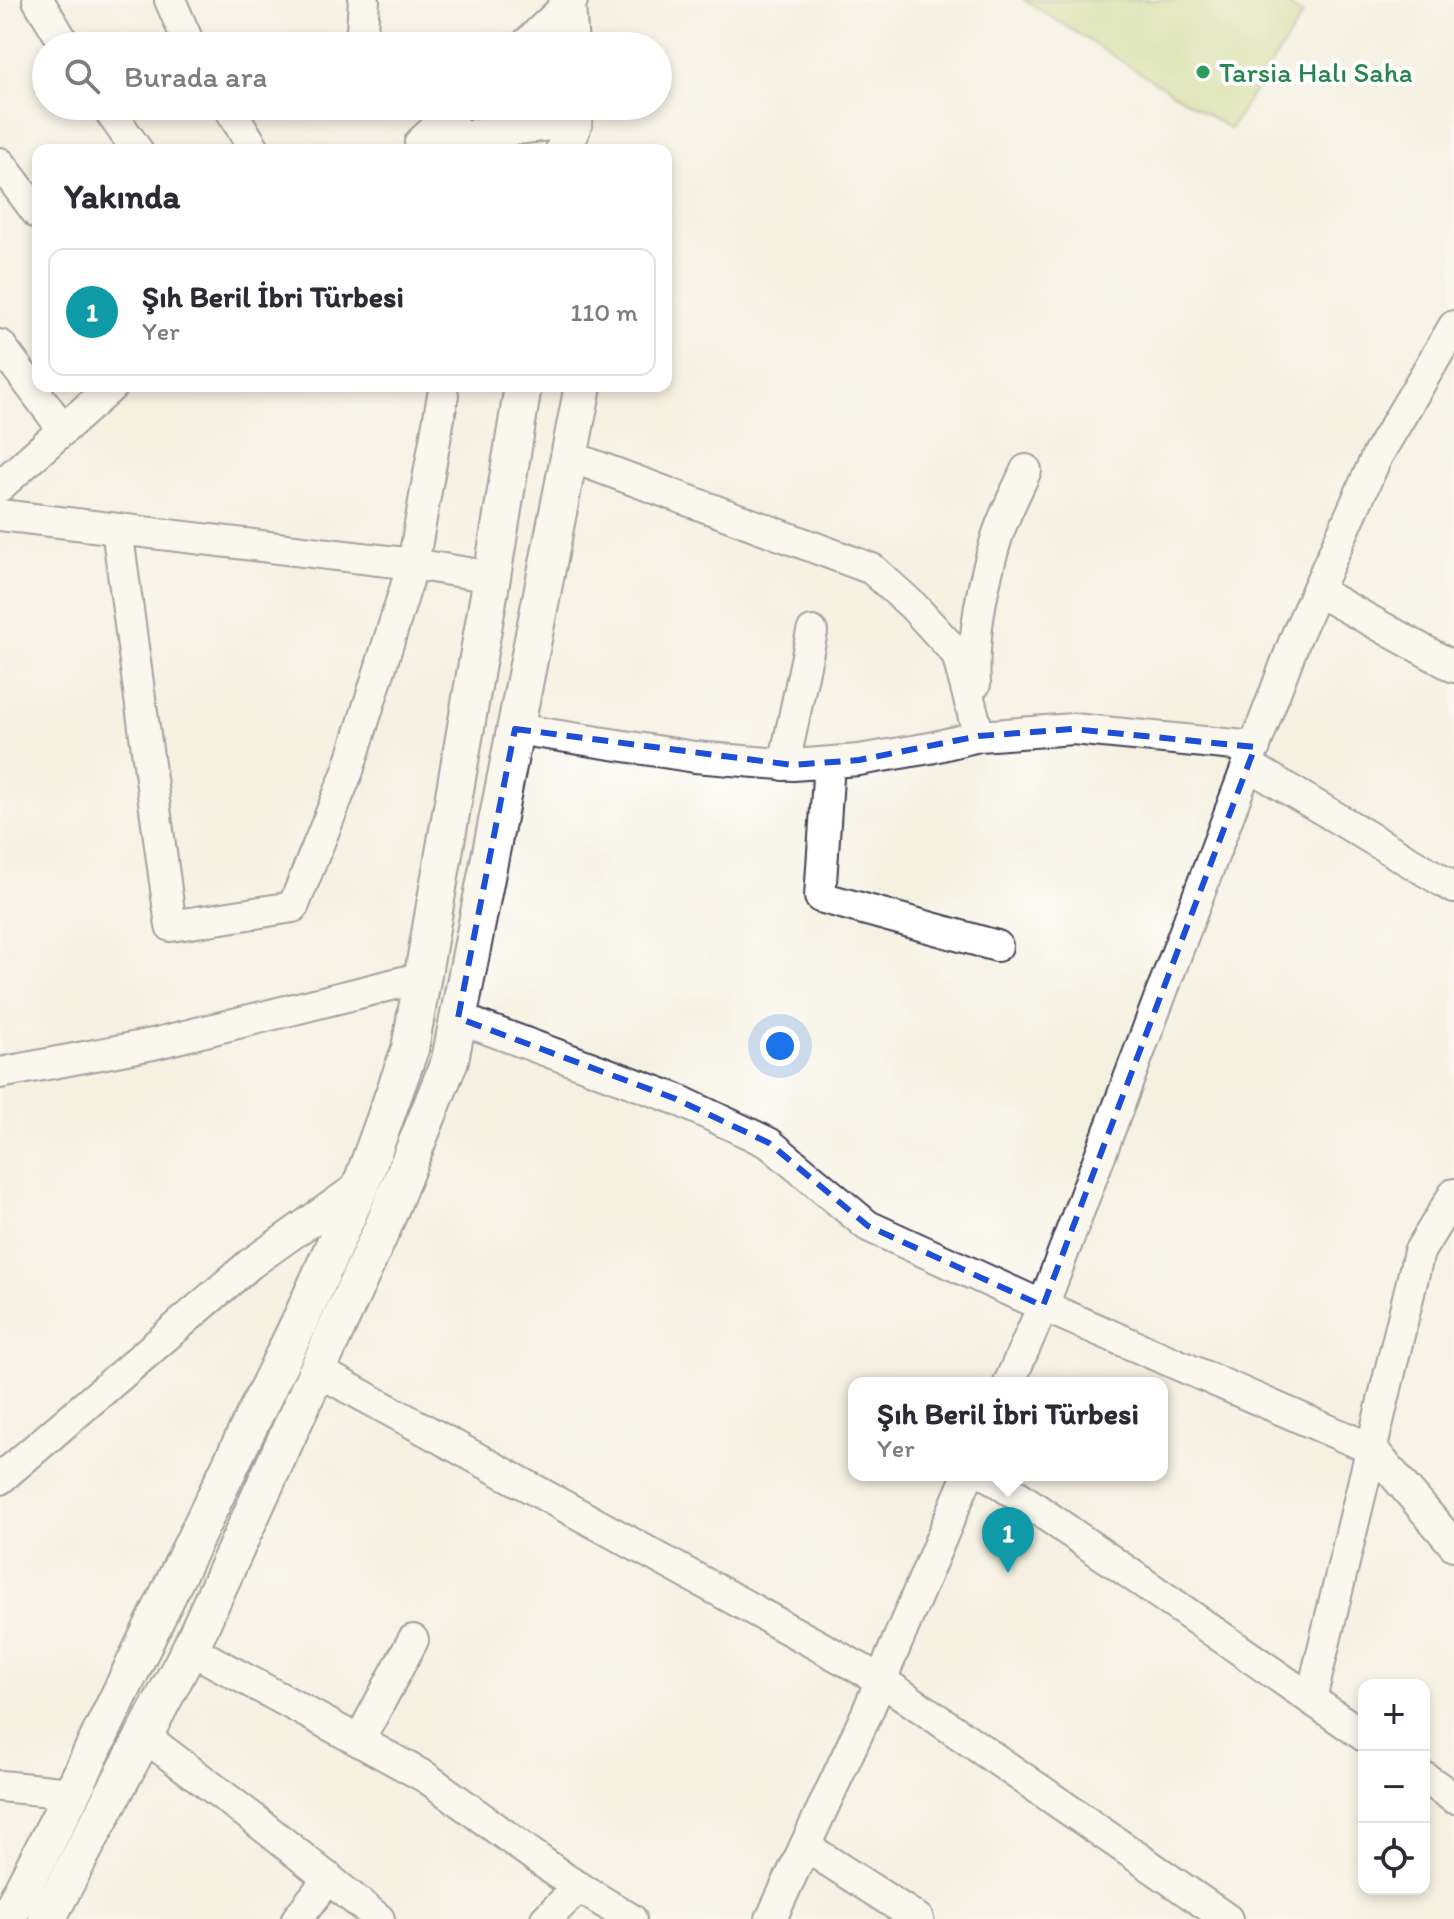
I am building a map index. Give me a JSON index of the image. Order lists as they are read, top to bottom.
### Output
{
  "places": ["Tarsia Halı Saha"],
  "page": {
    "search": "Burada ara",
    "heading": "Yakında",
    "list": [
      {
        "mark": "1",
        "name": "Şıh Beril İbri Türbesi",
        "note": "Yer",
        "value": "110 m"
      }
    ],
    "popup": ["Şıh Beril İbri Türbesi", "Yer"],
    "pins": "1",
    "map_buttons": ["+", "−"]
  }
}
